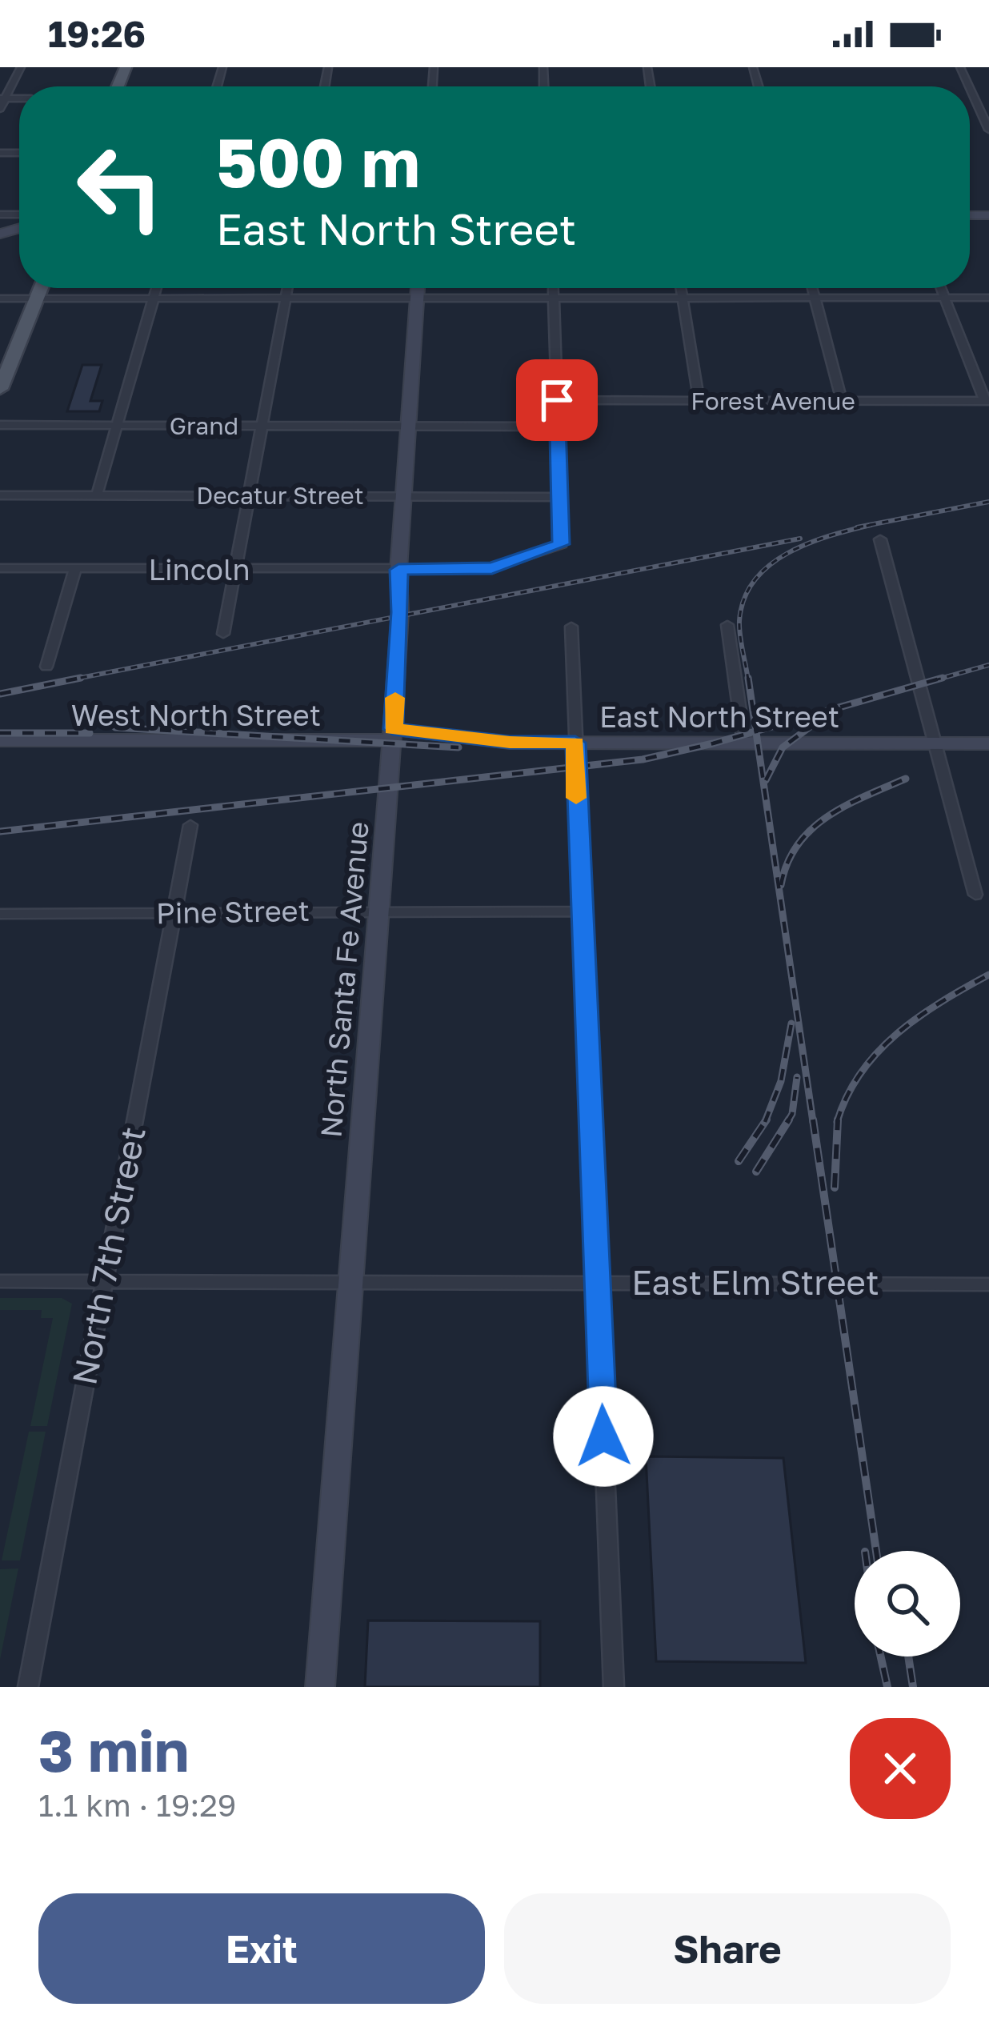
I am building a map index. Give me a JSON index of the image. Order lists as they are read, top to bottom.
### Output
{
  "streets": {
    "main road": ["West North Street", "East North Street", "North Santa Fe Avenue"],
    "street": [
      "Forest Avenue",
      "Grand",
      "Decatur Street",
      "Lincoln",
      "Pine Street",
      "North 7th Street",
      "East Elm Street"
    ]
  },
  "crossings": [
    ["Grand", "North Santa Fe Avenue"],
    ["Decatur Street", "Lincoln"],
    ["Decatur Street", "North Santa Fe Avenue"],
    ["Lincoln", "North Santa Fe Avenue"],
    ["West North Street", "East North Street"],
    ["West North Street", "North Santa Fe Avenue"],
    ["East North Street", "North Santa Fe Avenue"],
    ["Pine Street", "North Santa Fe Avenue"],
    ["Pine Street", "North 7th Street"],
    ["North Santa Fe Avenue", "East Elm Street"],
    ["North 7th Street", "East Elm Street"]
  ],
  "page": {
    "status": "19:26",
    "turn": ["500 m", "East North Street"],
    "heading": ["3 min", "1.1 km · 19:29"],
    "buttons": ["Exit", "Share"]
  }
}
